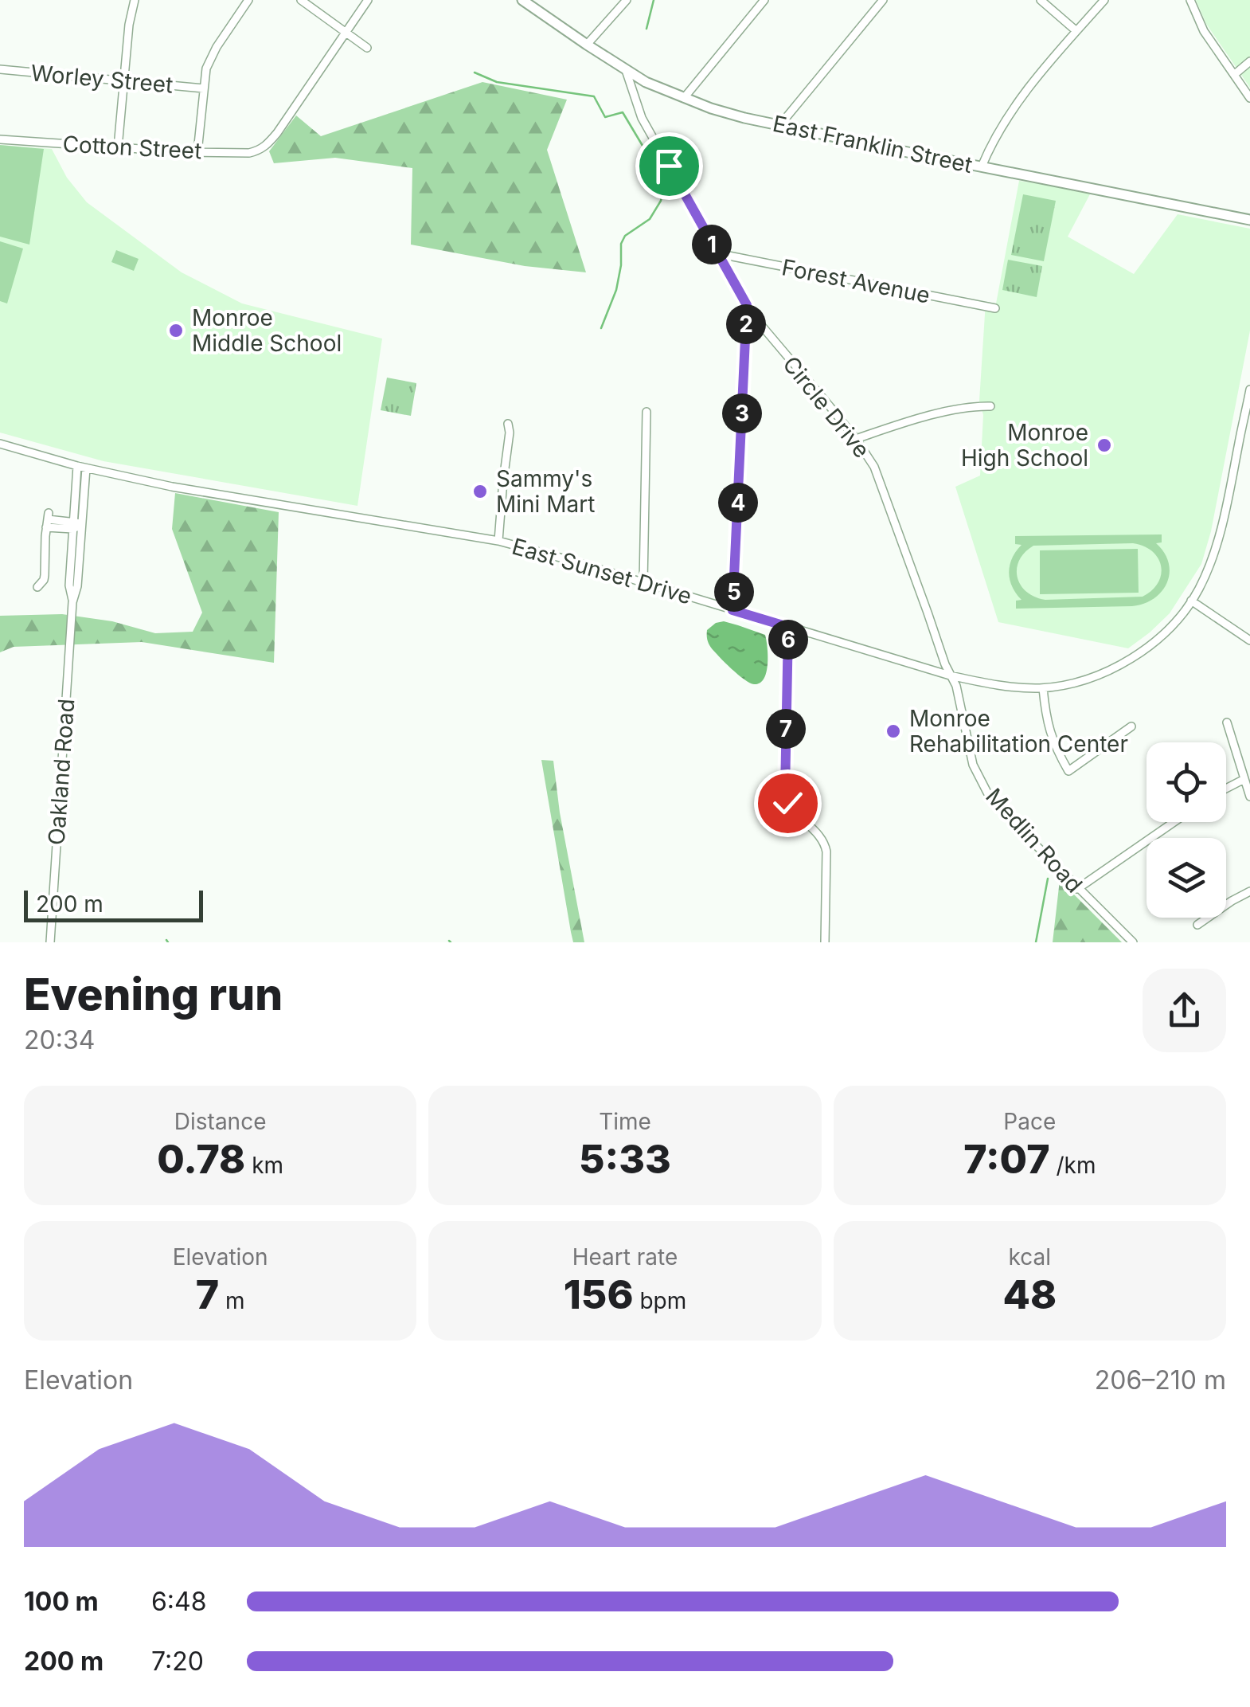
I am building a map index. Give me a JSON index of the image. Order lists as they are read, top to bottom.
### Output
{
  "streets": {
    "main road": ["East Franklin Street"],
    "street": [
      "Worley Street",
      "Cotton Street",
      "Forest Avenue",
      "Circle Drive",
      "East Sunset Drive",
      "Oakland Road",
      "Medlin Road"
    ]
  },
  "crossings": [
    ["East Franklin Street", "Circle Drive"],
    ["Forest Avenue", "Circle Drive"],
    ["Circle Drive", "East Sunset Drive"],
    ["Circle Drive", "Medlin Road"],
    ["East Sunset Drive", "Oakland Road"],
    ["East Sunset Drive", "Medlin Road"]
  ],
  "places": [
    "Monroe Middle School",
    "Monroe High School",
    "Sammy's Mini Mart",
    "Monroe Rehabilitation Center"
  ],
  "scale_bar": "200 m",
  "page": {
    "pins": [
      "1",
      "2",
      "3",
      "4",
      "5",
      "6",
      "7"
    ],
    "scale": "200 m",
    "heading": ["Evening run", "20:34"],
    "stats": [
      ["Distance", "0.78 km"],
      ["Time", "5:33"],
      ["Pace", "7:07 /km"],
      ["Elevation", "7 m"],
      ["Heart rate", "156 bpm"],
      ["kcal", "48"]
    ],
    "chart": ["Elevation", "206–210 m"],
    "list": [
      {
        "name": "100 m",
        "note": "6:48"
      },
      {
        "name": "200 m",
        "note": "7:20"
      }
    ]
  }
}
